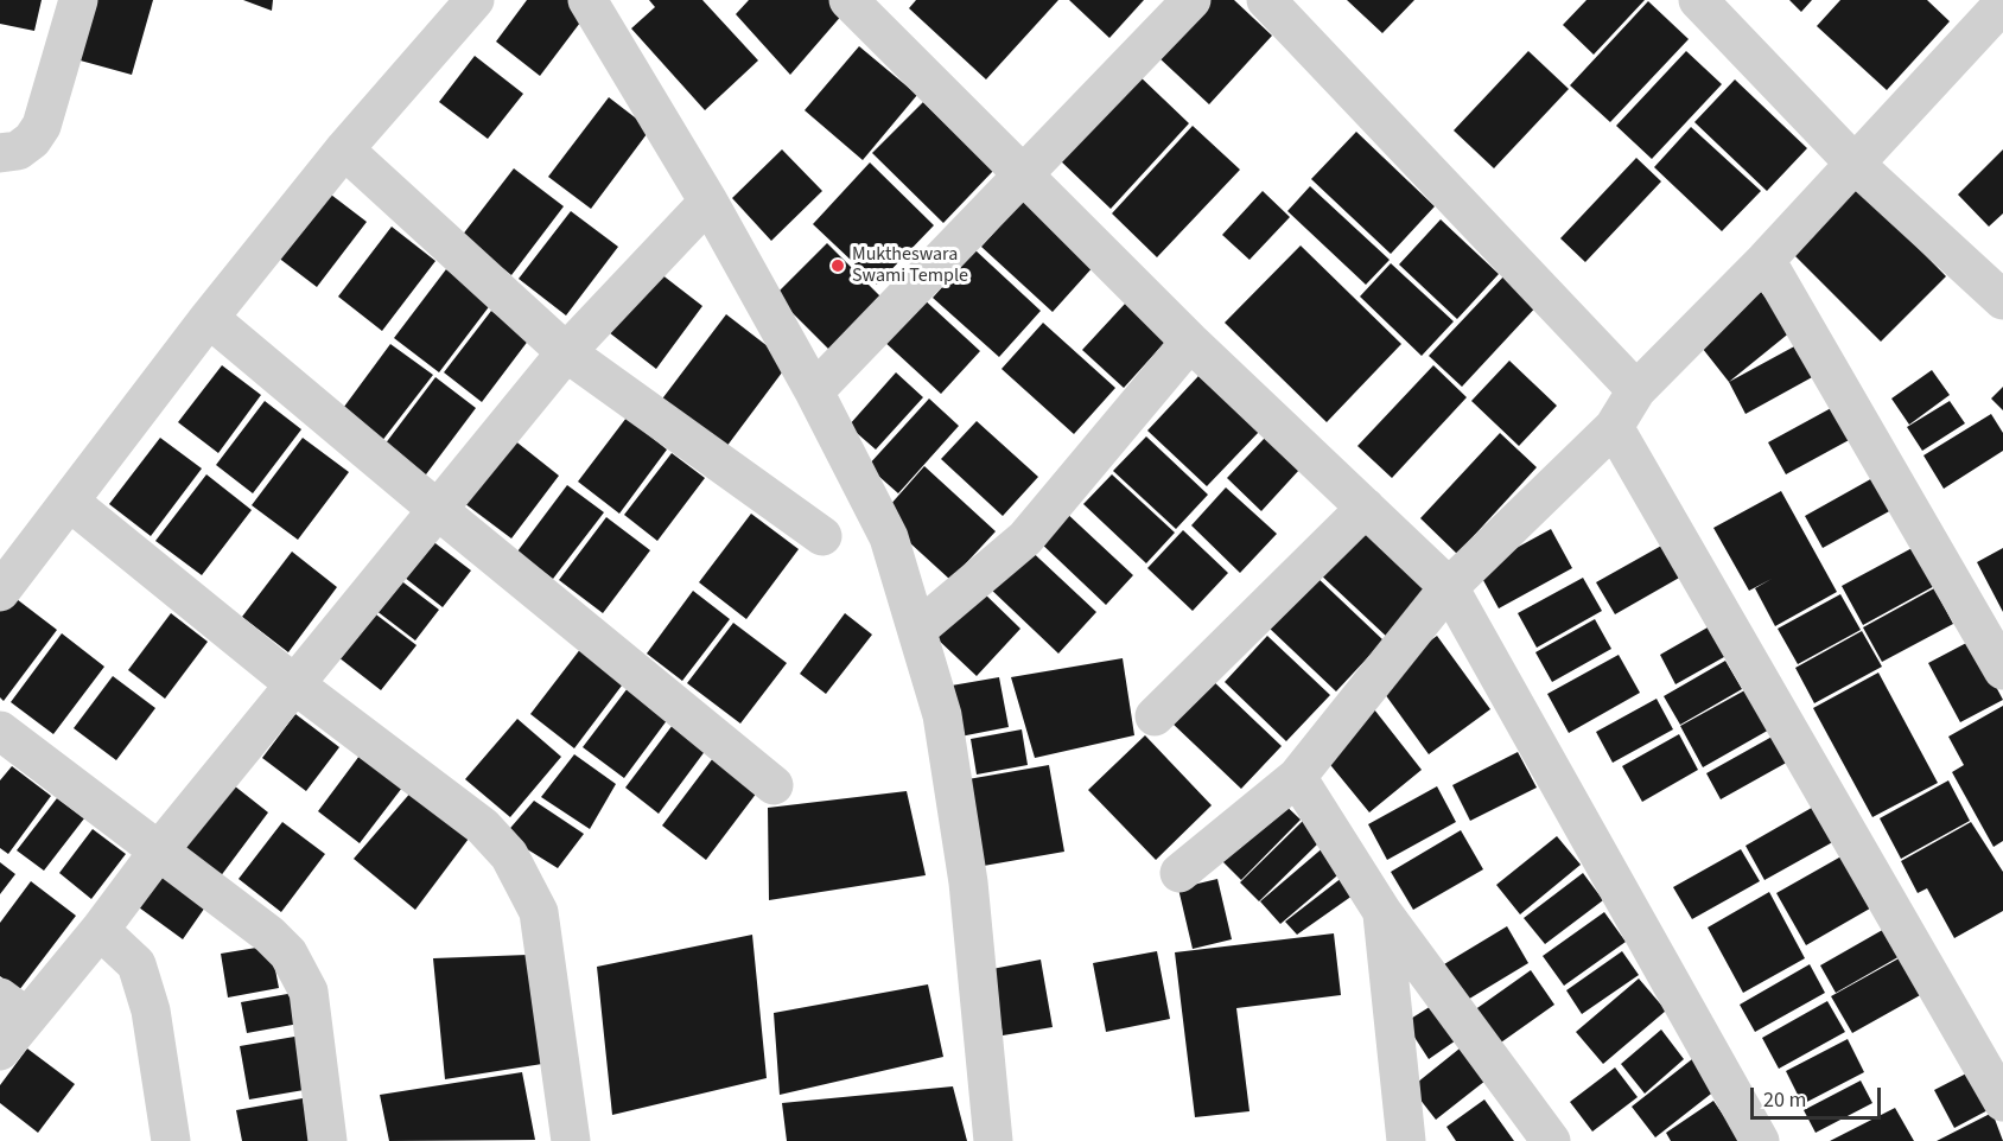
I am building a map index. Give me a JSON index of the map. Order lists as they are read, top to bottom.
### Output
{
  "places": ["Muktheswara Swami Temple"],
  "scale_bar": "20 m"
}
